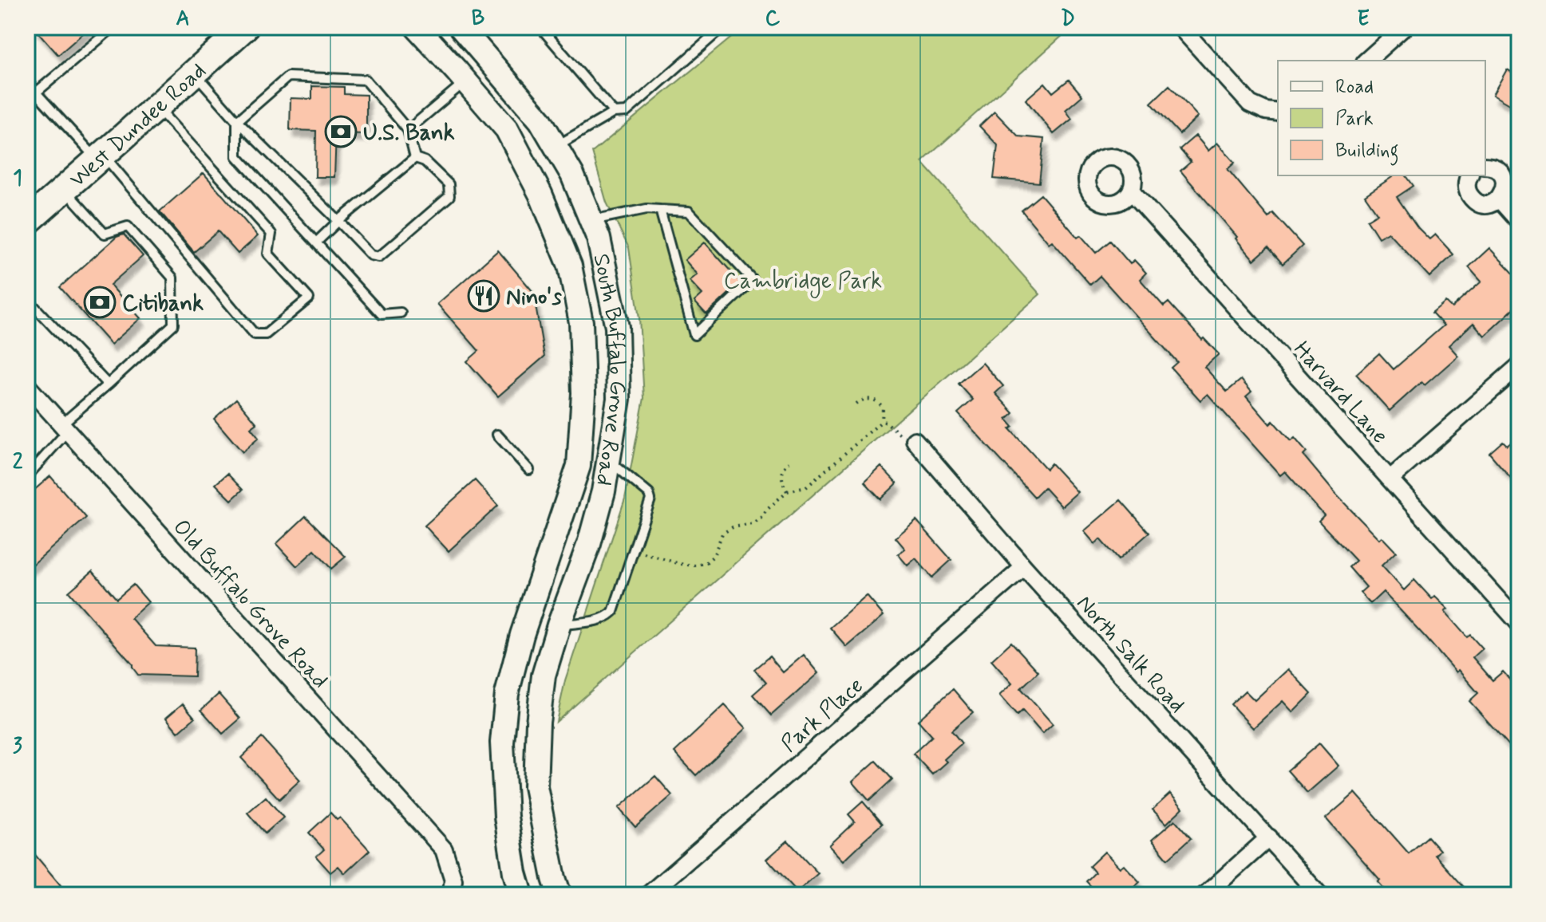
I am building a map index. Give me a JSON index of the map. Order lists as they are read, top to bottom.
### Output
{
  "streets": {
    "main road": ["West Dundee Road", "South Buffalo Grove Road"],
    "street": [
      "Harvard Lane",
      "Old Buffalo Grove Road",
      "North Salk Road",
      "Park Place"
    ]
  },
  "crossings": [
    ["North Salk Road", "Park Place"]
  ],
  "parks": ["Cambridge Park"],
  "places": {
    "bank": ["U.S. Bank", "Citibank"],
    "restaurant": ["Nino's"]
  },
  "legend": ["Road", "Park", "Building"],
  "grid": {
    "columns": [
      "A",
      "B",
      "C",
      "D",
      "E"
    ],
    "rows": ["1", "2", "3"]
  }
}
